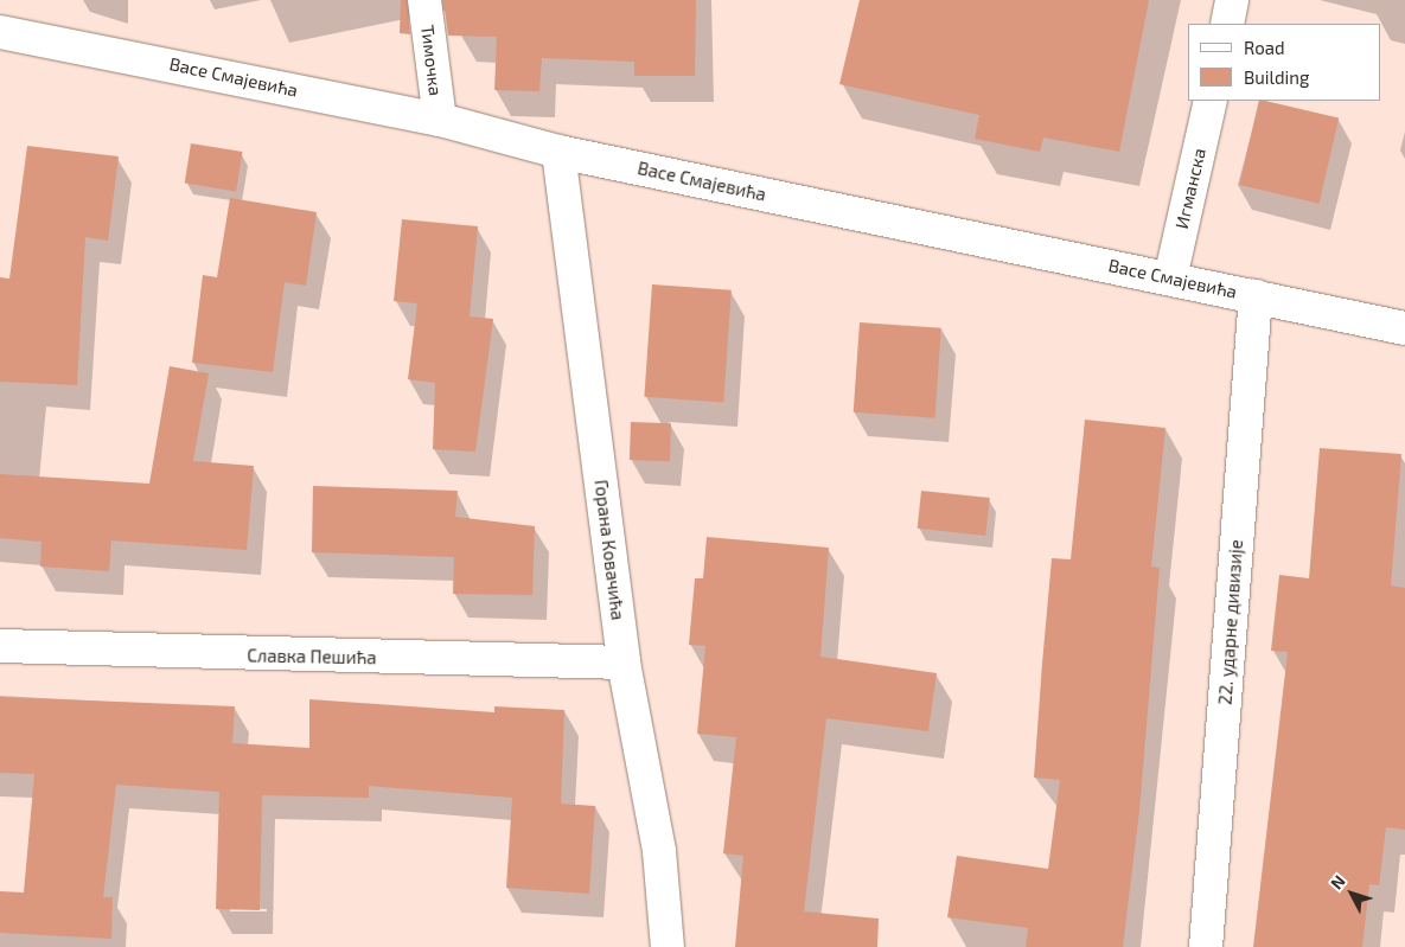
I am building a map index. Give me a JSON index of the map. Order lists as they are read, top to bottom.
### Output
{
  "streets": {
    "street": [
      "Тимочка",
      "Васе Смајевића",
      "Игманска",
      "Горана Ковачића",
      "22. ударне дивизије",
      "Славка Пешића"
    ]
  },
  "crossings": [
    ["Тимочка", "Васе Смајевића"],
    ["Васе Смајевића", "Игманска"],
    ["Васе Смајевића", "Горана Ковачића"],
    ["Васе Смајевића", "22. ударне дивизије"],
    ["Горана Ковачића", "Славка Пешића"]
  ],
  "legend": ["Road", "Building"],
  "north": "top left"
}
